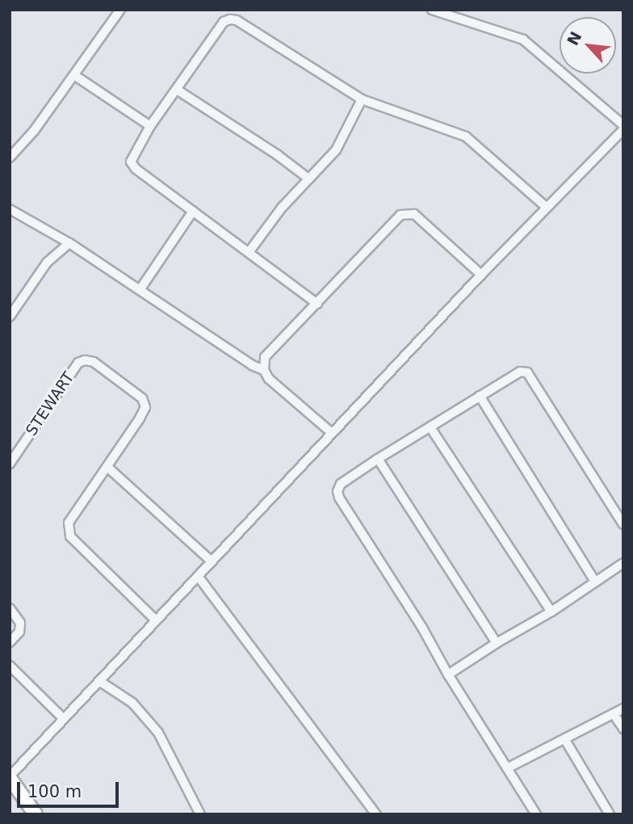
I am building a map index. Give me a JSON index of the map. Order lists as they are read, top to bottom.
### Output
{
  "streets": {
    "street": ["STEWART"]
  },
  "scale_bar": "100 m",
  "north": "top left"
}
